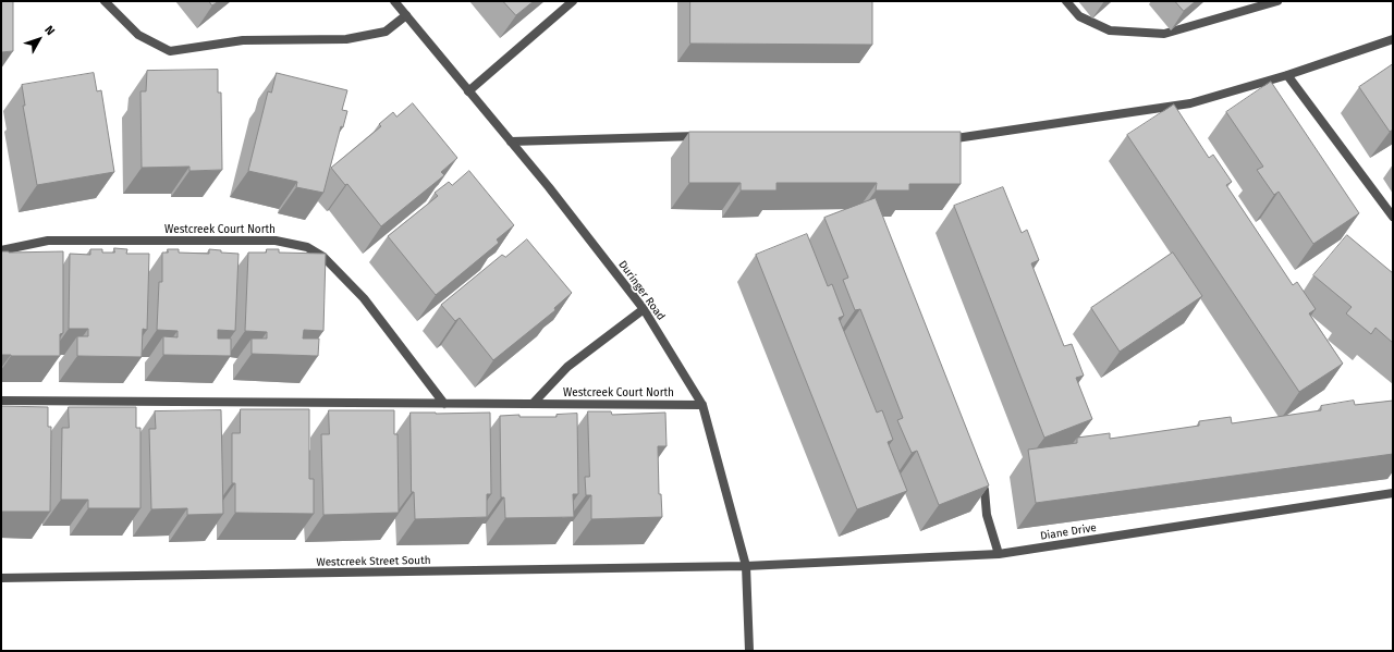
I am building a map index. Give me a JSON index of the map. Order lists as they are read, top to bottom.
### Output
{
  "streets": {
    "street": [
      "Westcreek Court North",
      "Duringer Road",
      "Diane Drive",
      "Westcreek Street South"
    ]
  },
  "crossings": [
    ["Westcreek Court North", "Duringer Road"],
    ["Duringer Road", "Diane Drive"],
    ["Duringer Road", "Westcreek Street South"],
    ["Diane Drive", "Westcreek Street South"]
  ],
  "north": "top right"
}
